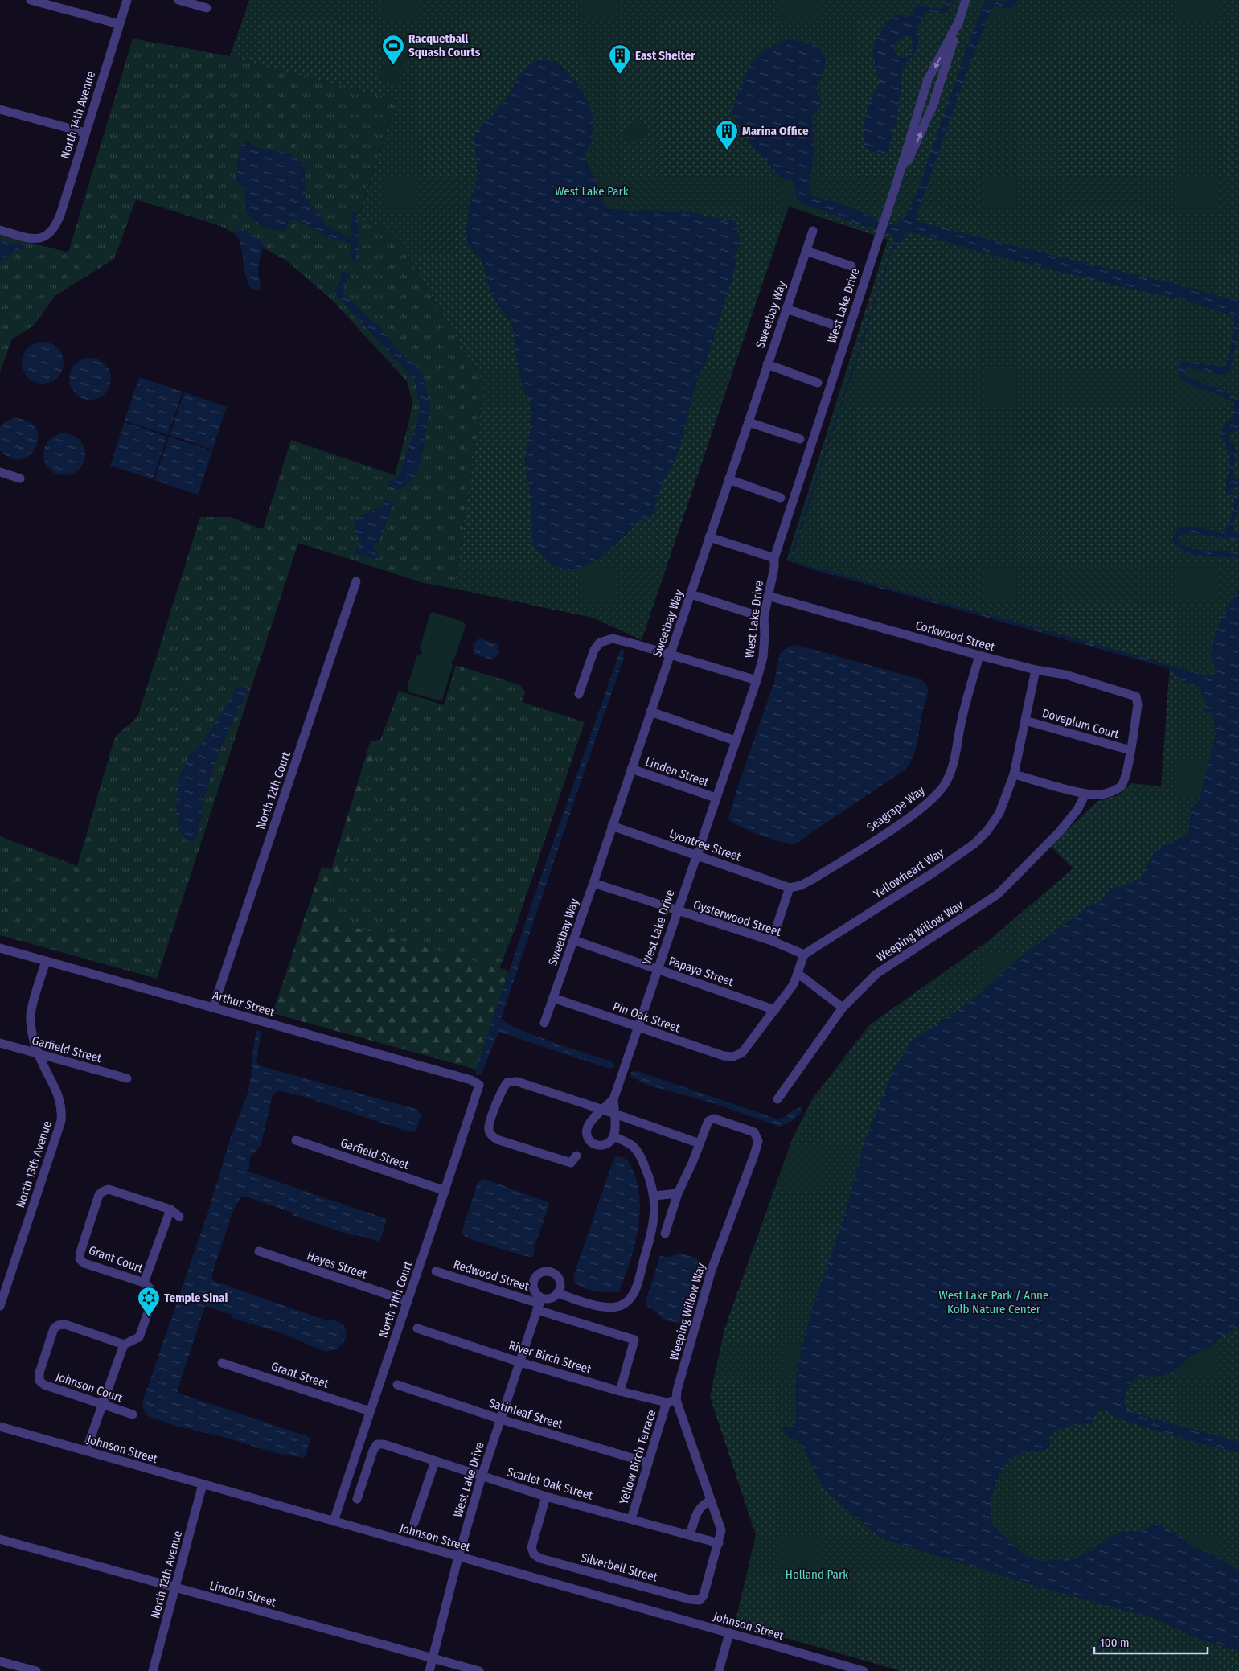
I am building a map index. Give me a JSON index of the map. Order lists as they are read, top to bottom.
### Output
{
  "streets": {
    "street": [
      "North 14th Avenue",
      "West Lake Drive",
      "Sweetbay Way",
      "Corkwood Street",
      "Doveplum Court",
      "Linden Street",
      "North 12th Court",
      "Seagrape Way",
      "Lyontree Street",
      "Yellowheart Way",
      "Oysterwood Street",
      "Weeping Willow Way",
      "Papaya Street",
      "Arthur Street",
      "Pin Oak Street",
      "Garfield Street",
      "North 13th Avenue",
      "Grant Court",
      "Hayes Street",
      "Redwood Street",
      "North 11th Court",
      "River Birch Street",
      "Grant Street",
      "Johnson Court",
      "Satinleaf Street",
      "Johnson Street",
      "Yellow Birch Terrace",
      "Scarlet Oak Street",
      "Silverbell Street",
      "North 12th Avenue",
      "Lincoln Street"
    ]
  },
  "crossings": [
    ["West Lake Drive", "Corkwood Street"],
    ["West Lake Drive", "Linden Street"],
    ["West Lake Drive", "Lyontree Street"],
    ["West Lake Drive", "Oysterwood Street"],
    ["West Lake Drive", "Papaya Street"],
    ["West Lake Drive", "Pin Oak Street"],
    ["West Lake Drive", "Redwood Street"],
    ["West Lake Drive", "River Birch Street"],
    ["West Lake Drive", "Satinleaf Street"],
    ["West Lake Drive", "Johnson Street"],
    ["West Lake Drive", "Scarlet Oak Street"],
    ["West Lake Drive", "Lincoln Street"],
    ["Sweetbay Way", "Linden Street"],
    ["Sweetbay Way", "Lyontree Street"],
    ["Sweetbay Way", "Oysterwood Street"],
    ["Sweetbay Way", "Papaya Street"],
    ["Sweetbay Way", "Pin Oak Street"],
    ["Corkwood Street", "Doveplum Court"],
    ["Corkwood Street", "Seagrape Way"],
    ["Corkwood Street", "Yellowheart Way"],
    ["Doveplum Court", "Yellowheart Way"],
    ["North 12th Court", "Arthur Street"],
    ["Seagrape Way", "Lyontree Street"],
    ["Yellowheart Way", "Oysterwood Street"],
    ["Weeping Willow Way", "River Birch Street"],
    ["Weeping Willow Way", "Scarlet Oak Street"],
    ["Weeping Willow Way", "Silverbell Street"],
    ["Papaya Street", "Pin Oak Street"],
    ["Arthur Street", "North 13th Avenue"],
    ["Arthur Street", "North 11th Court"],
    ["Garfield Street", "North 13th Avenue"],
    ["Garfield Street", "North 11th Court"],
    ["Hayes Street", "North 11th Court"],
    ["Redwood Street", "River Birch Street"],
    ["North 11th Court", "Grant Street"],
    ["North 11th Court", "Johnson Street"],
    ["River Birch Street", "Yellow Birch Terrace"],
    ["Satinleaf Street", "Yellow Birch Terrace"],
    ["Johnson Street", "North 12th Avenue"],
    ["Yellow Birch Terrace", "Scarlet Oak Street"],
    ["Scarlet Oak Street", "Silverbell Street"],
    ["North 12th Avenue", "Lincoln Street"]
  ],
  "parks": ["West Lake Park", "West Lake Park / Anne Kolb Nature Center", "Holland Park"],
  "places": {
    "sports": ["Racquetball Squash Courts"],
    "building": ["East Shelter", "Marina Office"],
    "synagogue": ["Temple Sinai"]
  },
  "scale_bar": "100 m"
}
